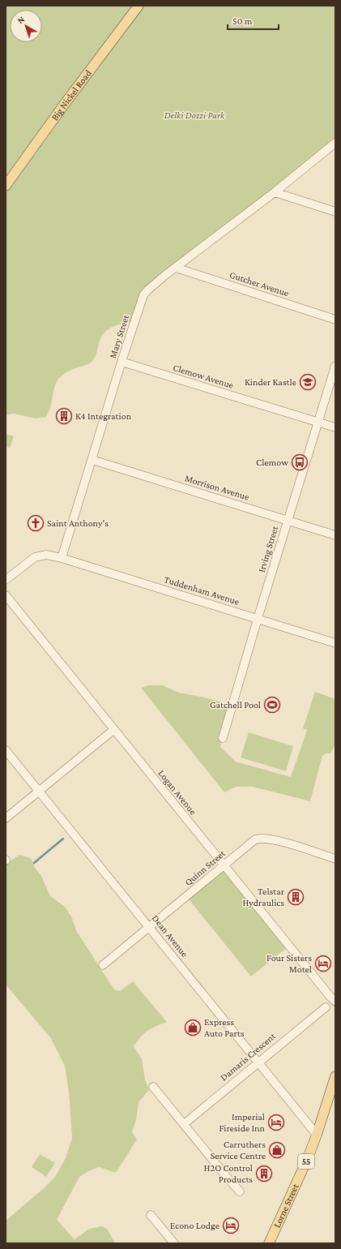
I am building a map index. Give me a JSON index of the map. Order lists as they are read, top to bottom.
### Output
{
  "streets": {
    "main road": ["Big Nickel Road", "55", "Lorne Street"],
    "street": [
      "Gutcher Avenue",
      "Mary Street",
      "Clemow Avenue",
      "Morrison Avenue",
      "Irving Street",
      "Tuddenham Avenue",
      "Logan Avenue",
      "Quinn Street",
      "Dean Avenue",
      "Damaris Crescent"
    ]
  },
  "crossings": [
    ["Gutcher Avenue", "Mary Street"],
    ["Mary Street", "Clemow Avenue"],
    ["Mary Street", "Morrison Avenue"],
    ["Mary Street", "Tuddenham Avenue"],
    ["Clemow Avenue", "Irving Street"],
    ["Morrison Avenue", "Irving Street"],
    ["Irving Street", "Tuddenham Avenue"],
    ["Logan Avenue", "Quinn Street"],
    ["Quinn Street", "Dean Avenue"],
    ["Dean Avenue", "Damaris Crescent"],
    ["Dean Avenue", "Lorne Street"]
  ],
  "parks": ["Delki Dozzi Park"],
  "places": {
    "school or university": ["Kinder Kastle"],
    "building": ["K4 Integration", "Telstar Hydraulics", "H2O Control Products"],
    "bus stop": ["Clemow"],
    "church": ["Saint Anthony's"],
    "sports": ["Gatchell Pool"],
    "hotel": ["Four Sisters Motel", "Imperial Fireside Inn", "Econo Lodge"],
    "shop": ["Express Auto Parts", "Carruthers Service Centre"]
  },
  "scale_bar": "50 m",
  "north": "top left"
}
